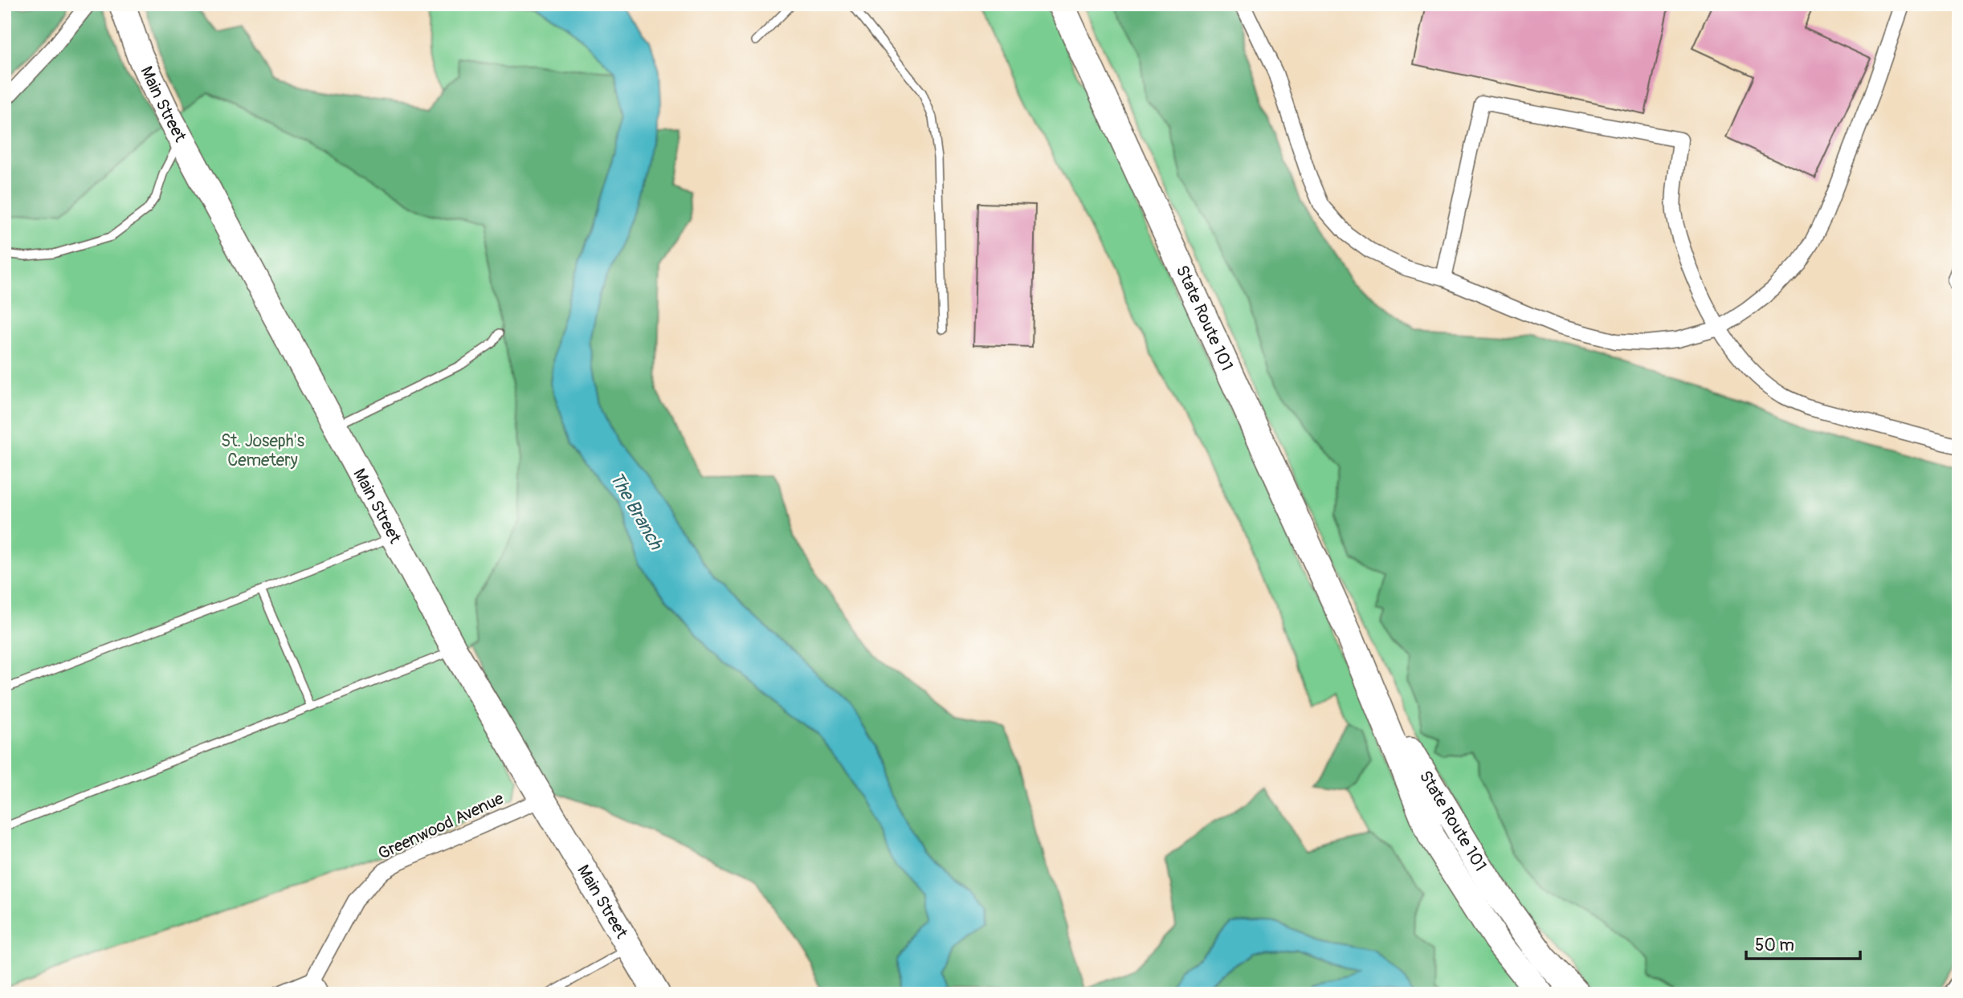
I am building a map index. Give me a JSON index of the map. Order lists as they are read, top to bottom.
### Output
{
  "streets": {
    "highway": ["Main Street", "State Route 101"],
    "street": ["Greenwood Avenue"]
  },
  "crossings": [
    ["Main Street", "Greenwood Avenue"]
  ],
  "water": ["The Branch"],
  "parks": ["St. Joseph's Cemetery"],
  "scale_bar": "50 m"
}
